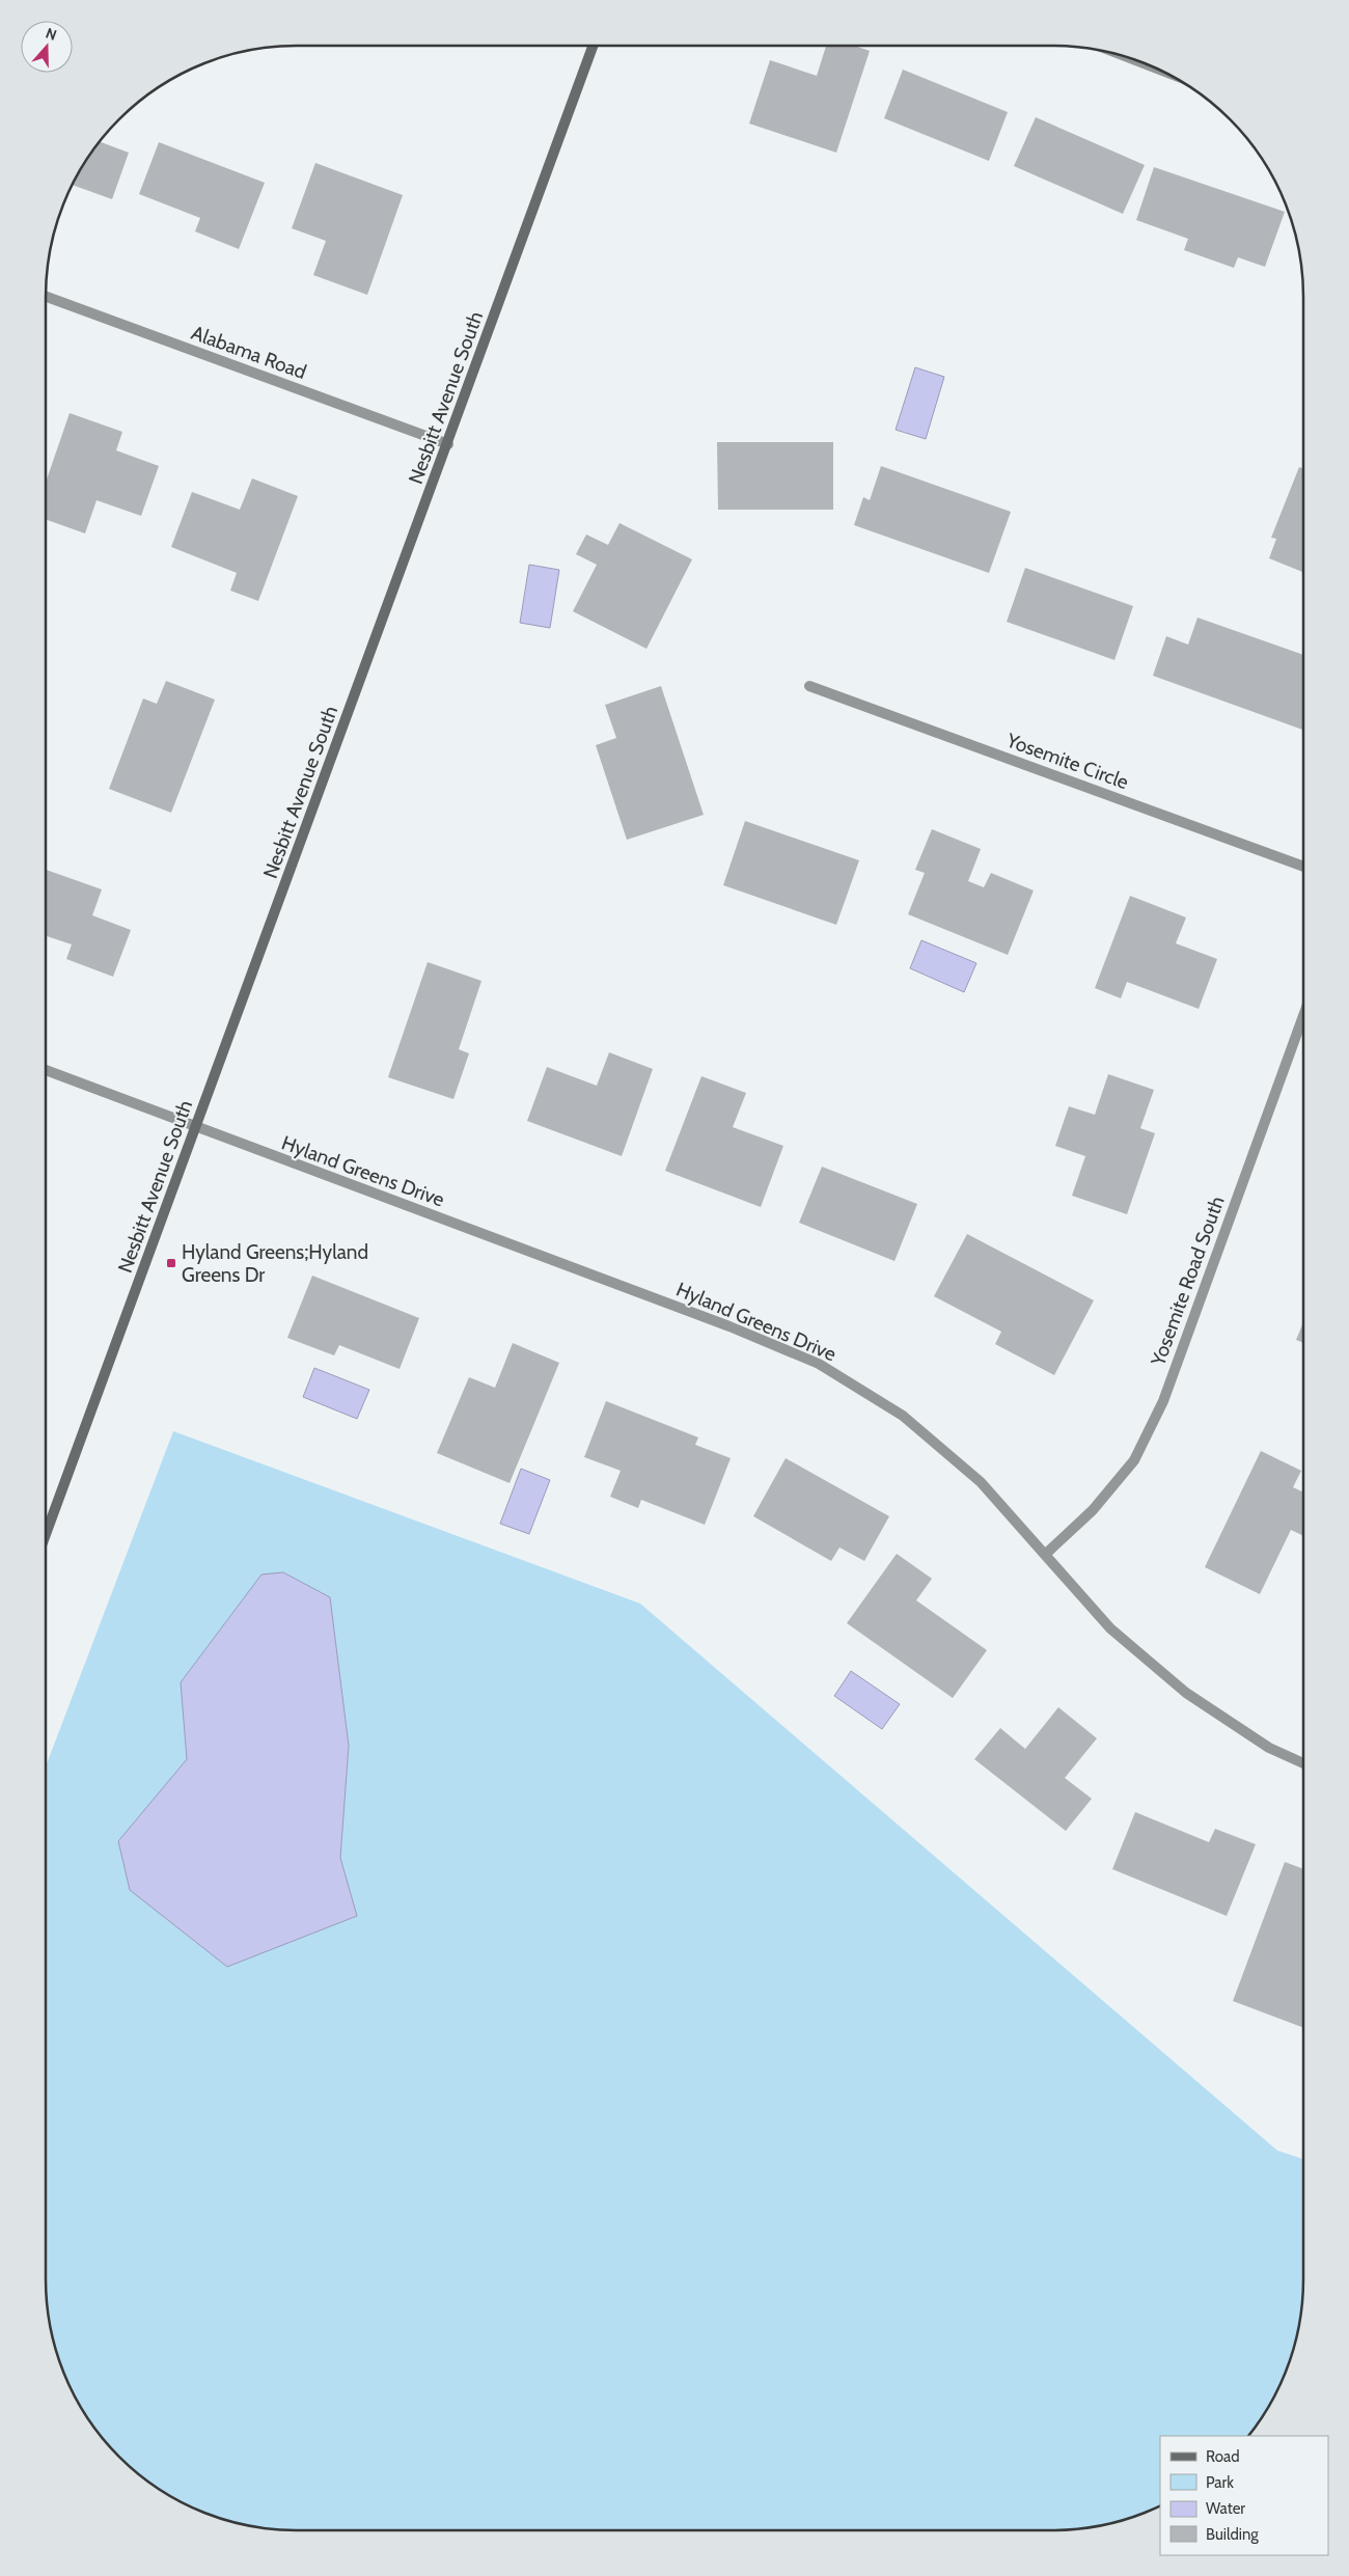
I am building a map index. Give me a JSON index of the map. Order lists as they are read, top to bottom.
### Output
{
  "streets": {
    "street": [
      "Alabama Road",
      "Nesbitt Avenue South",
      "Yosemite Circle",
      "Hyland Greens Drive",
      "Yosemite Road South"
    ]
  },
  "crossings": [
    ["Alabama Road", "Nesbitt Avenue South"],
    ["Nesbitt Avenue South", "Hyland Greens Drive"],
    ["Hyland Greens Drive", "Yosemite Road South"]
  ],
  "places": {
    "transit": ["Hyland Greens;Hyland Greens Dr"]
  },
  "legend": [
    "Road",
    "Park",
    "Water",
    "Building"
  ],
  "north": "top"
}
